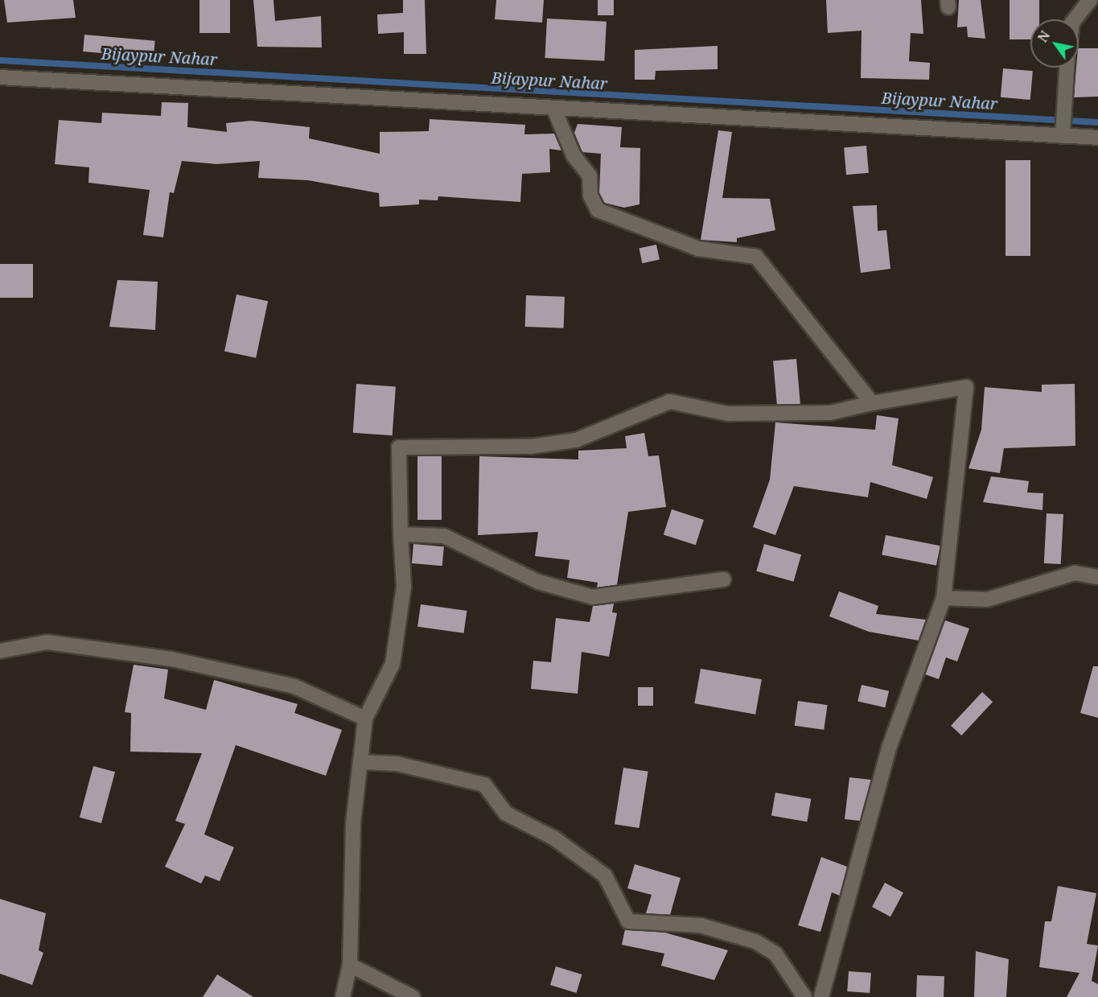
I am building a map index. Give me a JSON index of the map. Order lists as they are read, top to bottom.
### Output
{
  "water": ["Bijaypur Nahar"],
  "north": "top left"
}
